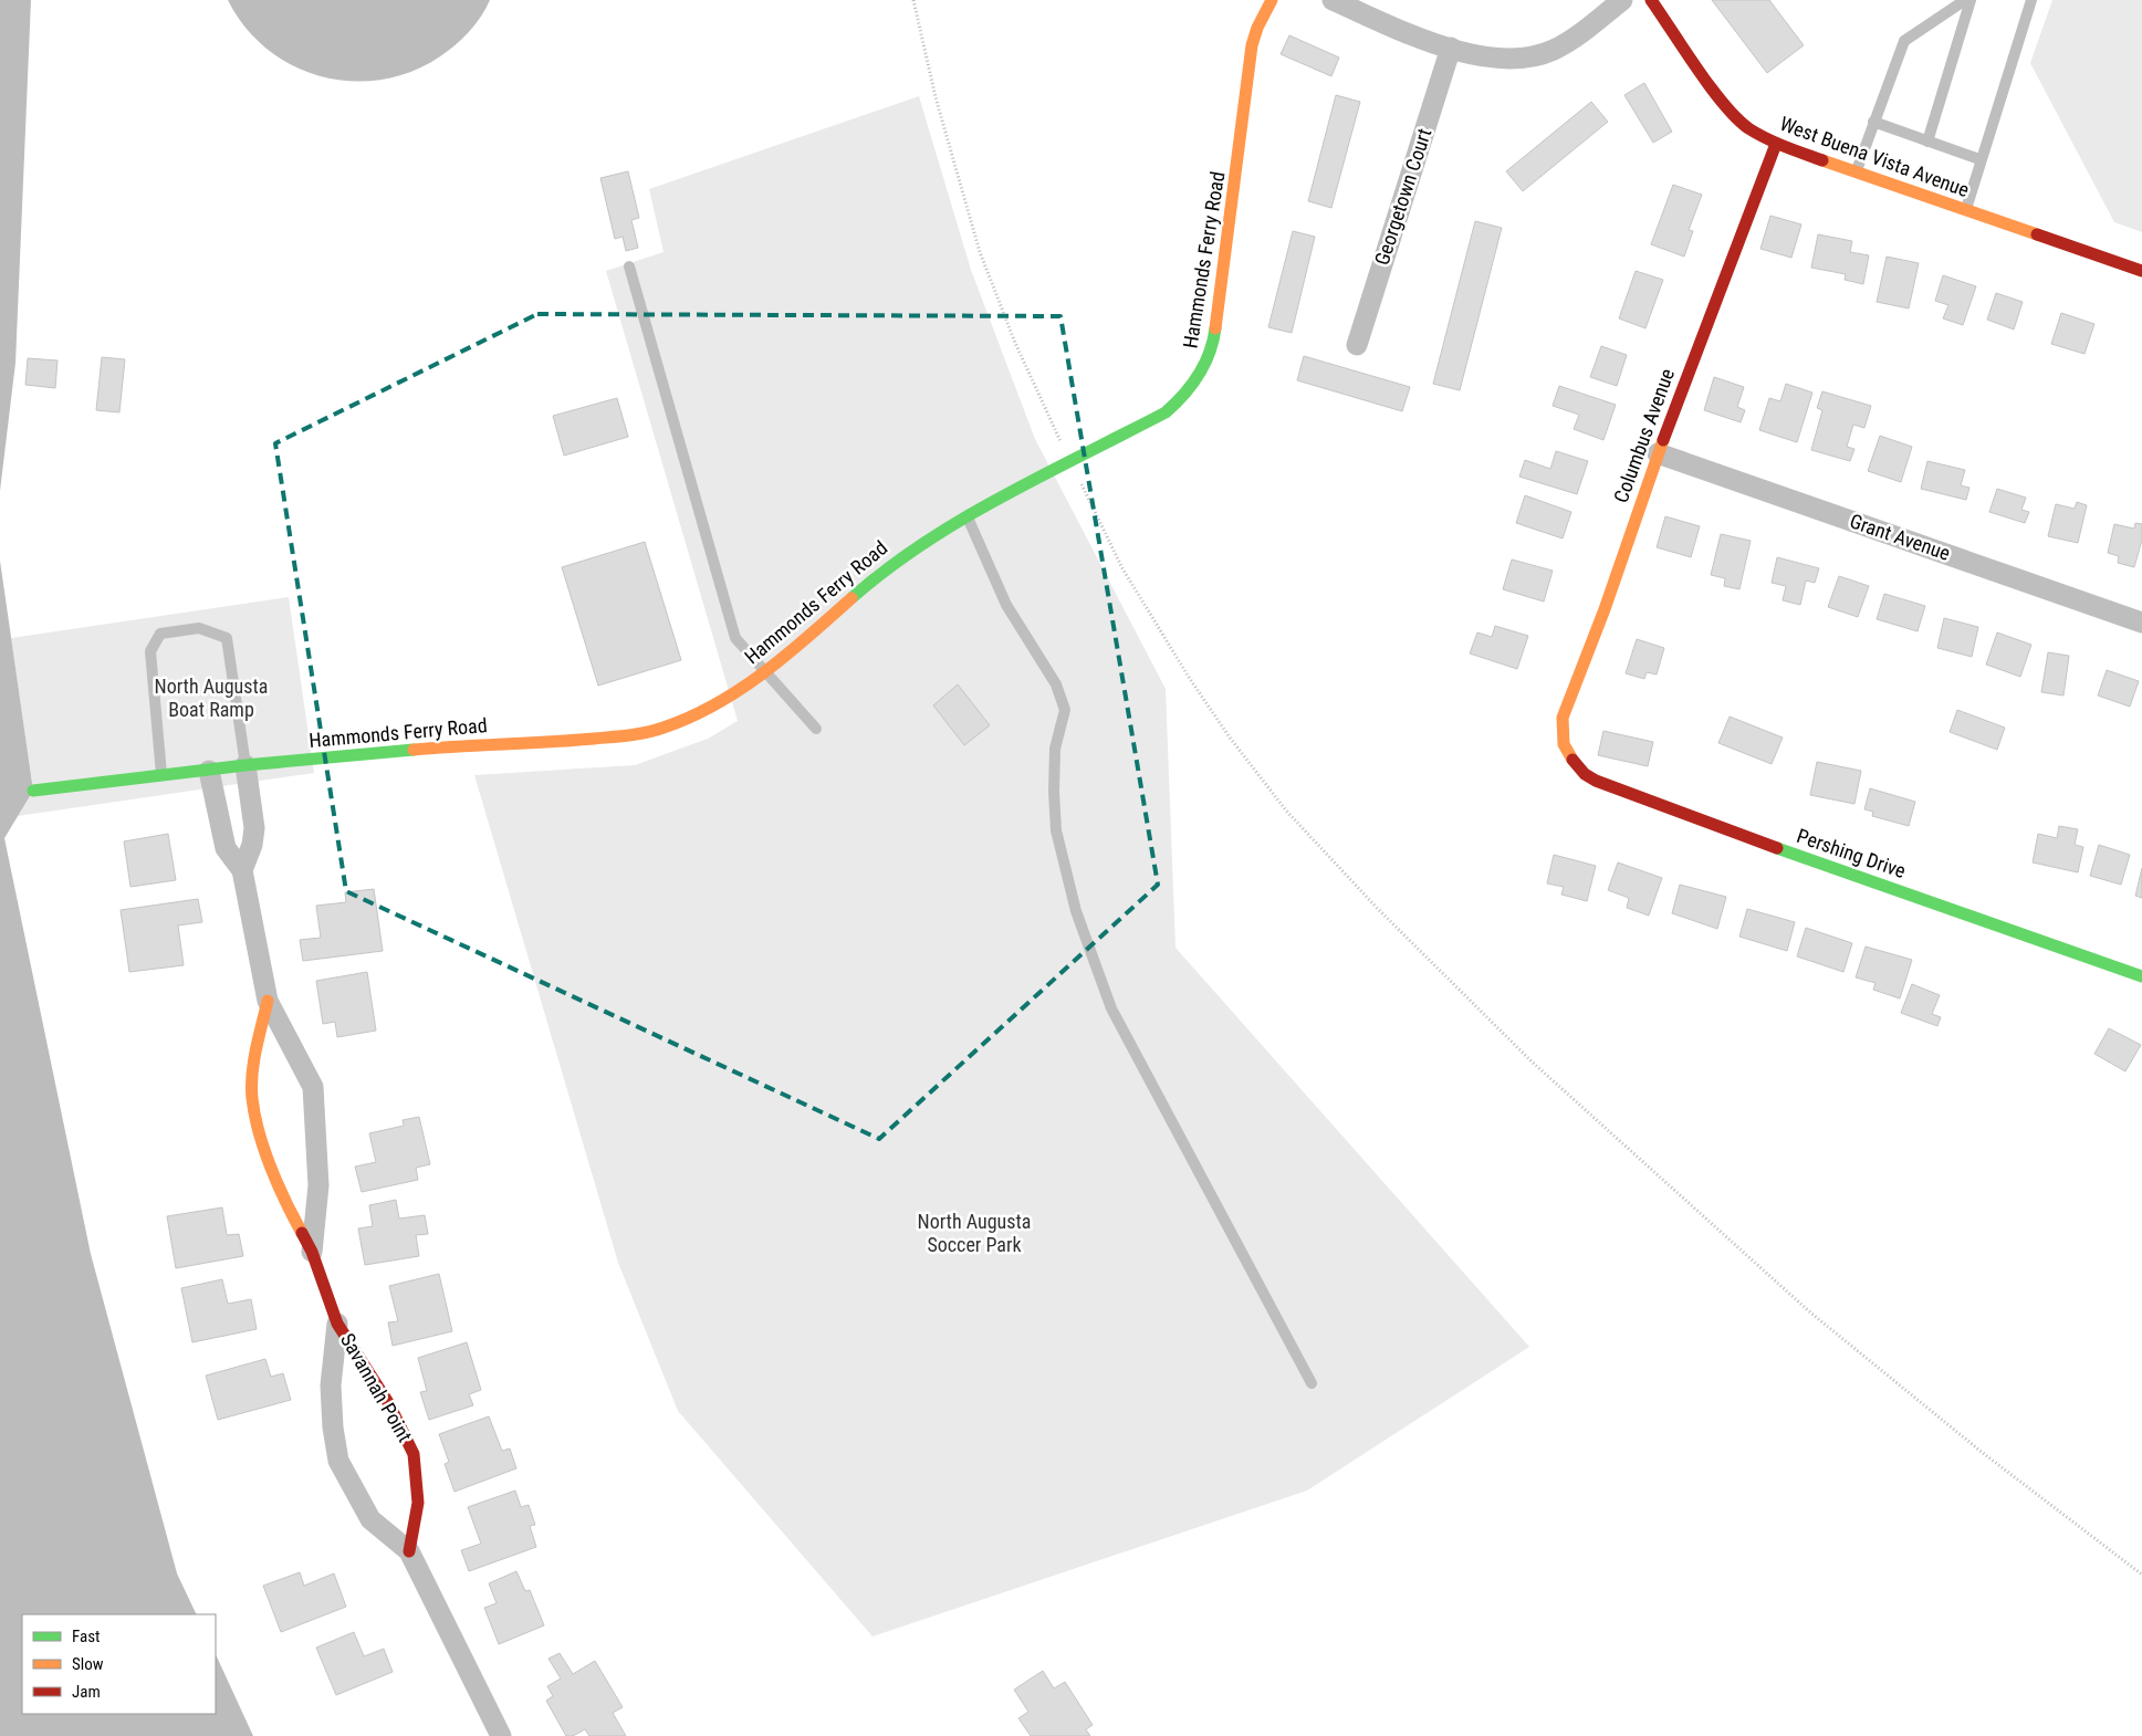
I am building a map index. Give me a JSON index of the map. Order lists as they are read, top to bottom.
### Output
{
  "streets": {
    "street": [
      "West Buena Vista Avenue",
      "Georgetown Court",
      "Hammonds Ferry Road",
      "Columbus Avenue",
      "Grant Avenue",
      "Pershing Drive",
      "Savannah Point"
    ]
  },
  "crossings": [
    ["West Buena Vista Avenue", "Columbus Avenue"],
    ["Hammonds Ferry Road", "Savannah Point"],
    ["Columbus Avenue", "Grant Avenue"],
    ["Columbus Avenue", "Pershing Drive"]
  ],
  "parks": ["North Augusta Boat Ramp", "North Augusta Soccer Park"],
  "legend": ["Fast", "Slow", "Jam"]
}
